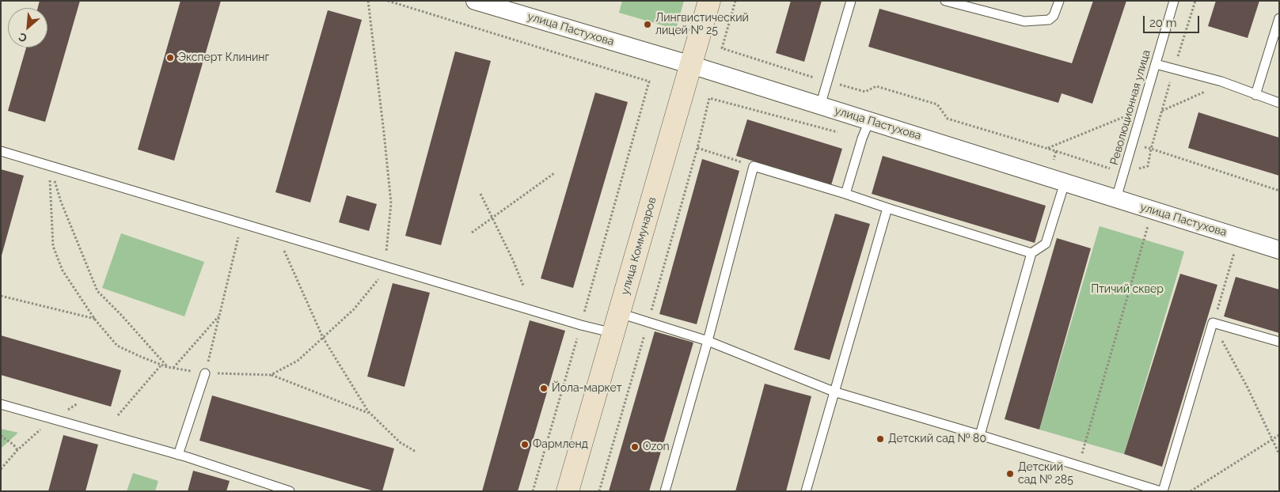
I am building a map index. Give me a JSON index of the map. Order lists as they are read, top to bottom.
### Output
{
  "streets": {
    "street": ["улица Пастухова", "улица Коммунаров"],
    "lane": ["Революционная улица"]
  },
  "crossings": [
    ["улица Пастухова", "Революционная улица"],
    ["улица Пастухова", "улица Коммунаров"]
  ],
  "parks": ["Птичий сквер"],
  "places": [
    "Лингвистический лицей № 25",
    "Эксперт Клининг",
    "Йола-маркет",
    "Детский сад № 80",
    "Фармленд",
    "Ozon",
    "Детский сад № 285"
  ],
  "scale_bar": "20 m",
  "north": "bottom left"
}
